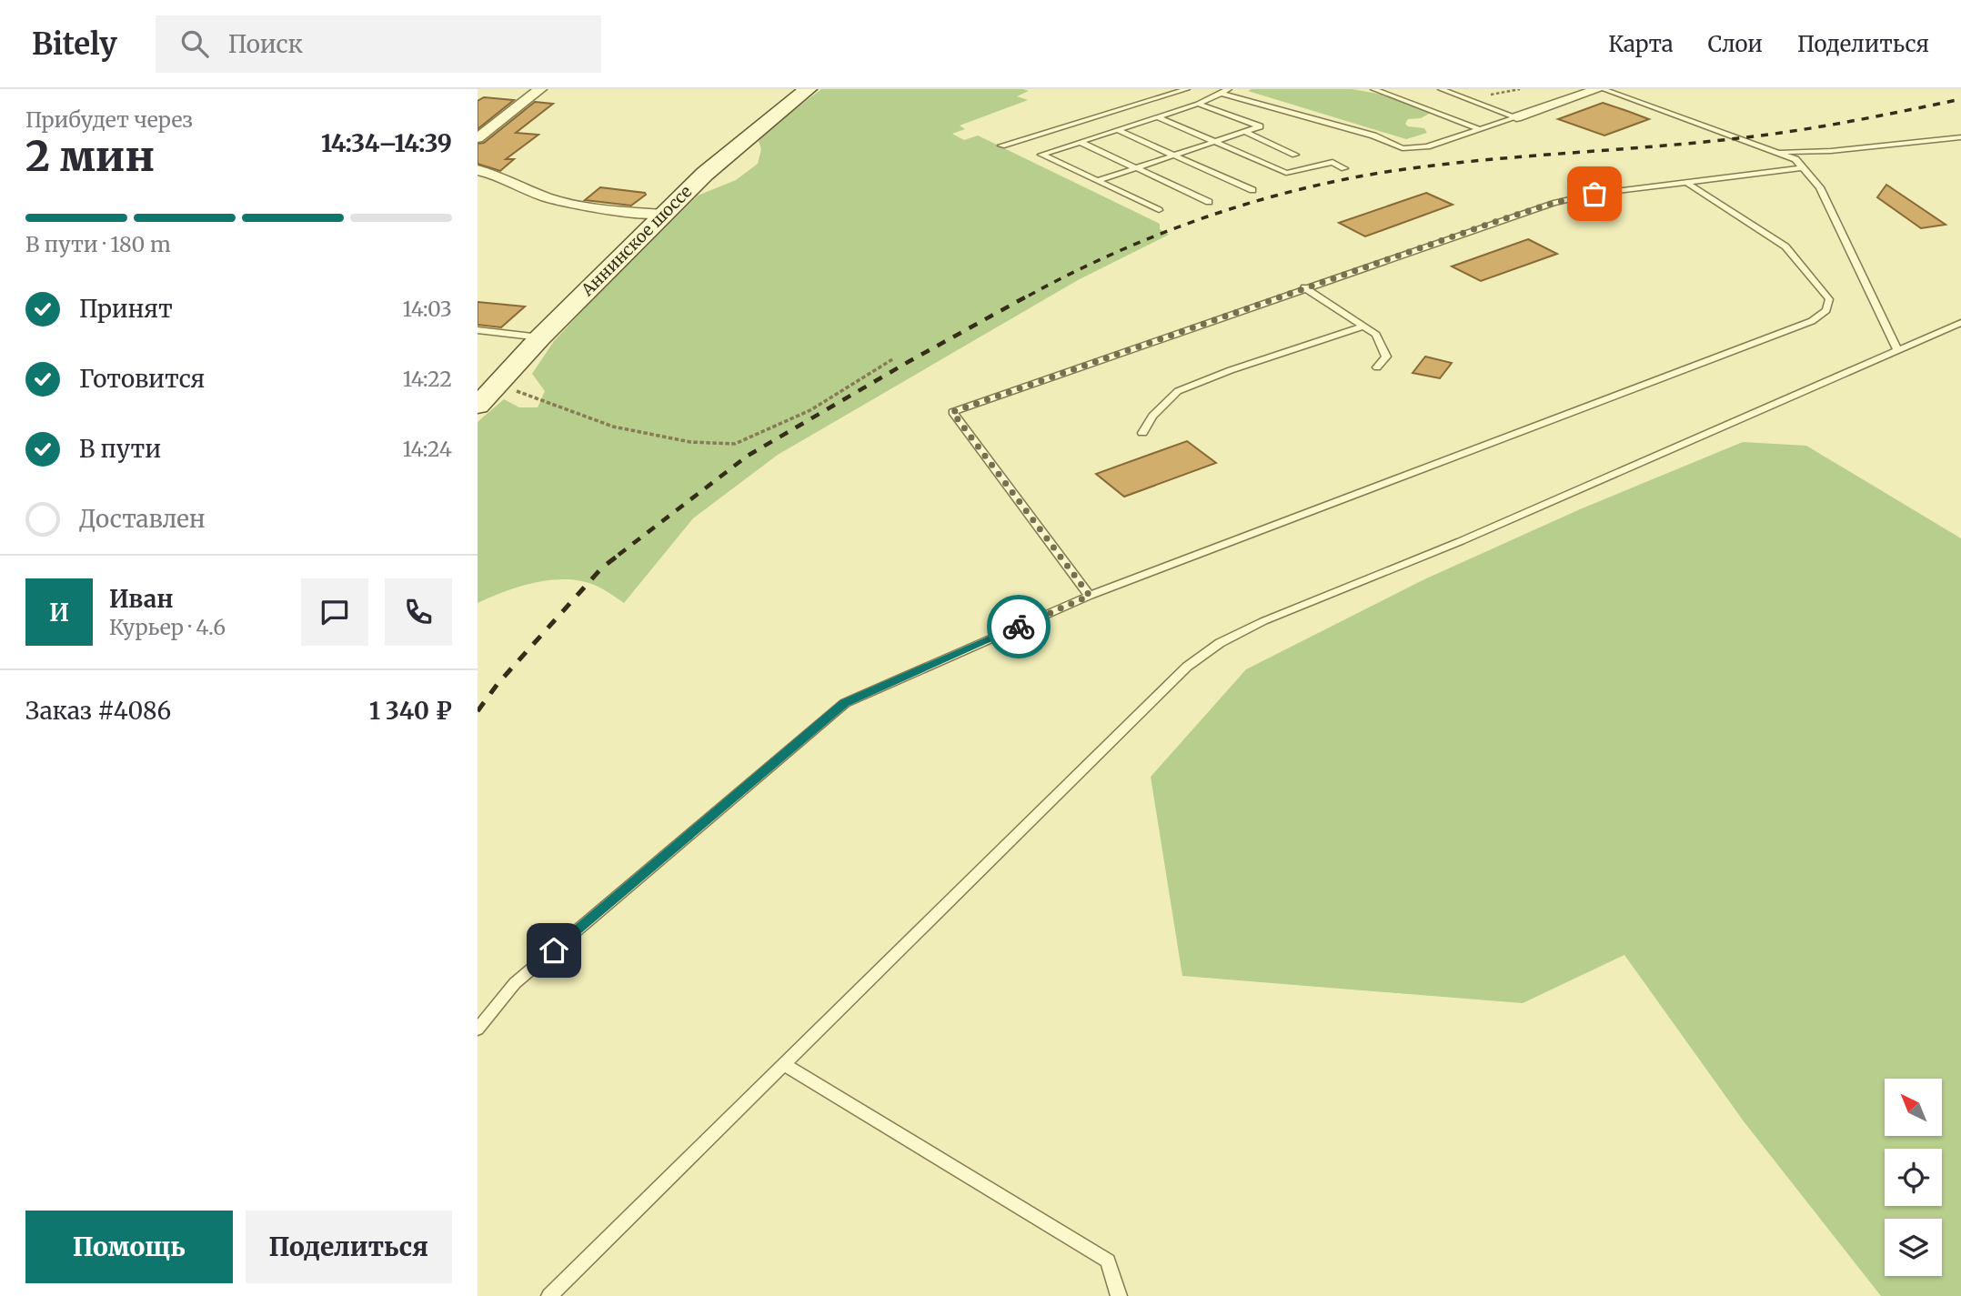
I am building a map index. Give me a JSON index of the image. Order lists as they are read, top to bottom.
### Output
{
  "streets": {
    "main road": ["Аннинское шоссе"]
  },
  "north": "top left",
  "page": {
    "header": "Bitely",
    "search": "Поиск",
    "nav": ["Карта", "Слои", "Поделиться"],
    "heading": ["2 мин", "Прибудет через", "14:34–14:39"],
    "panel": [
      "Иван",
      "Курьер · 4.6",
      "Заказ #4086",
      "1 340 ₽"
    ],
    "bar": "В пути · 180 m",
    "list": [
      ["Принят", "14:03"],
      ["Готовится", "14:22"],
      ["В пути", "14:24"],
      "Доставлен"
    ],
    "round": "И",
    "buttons": ["Помощь", "Поделиться"]
  }
}
